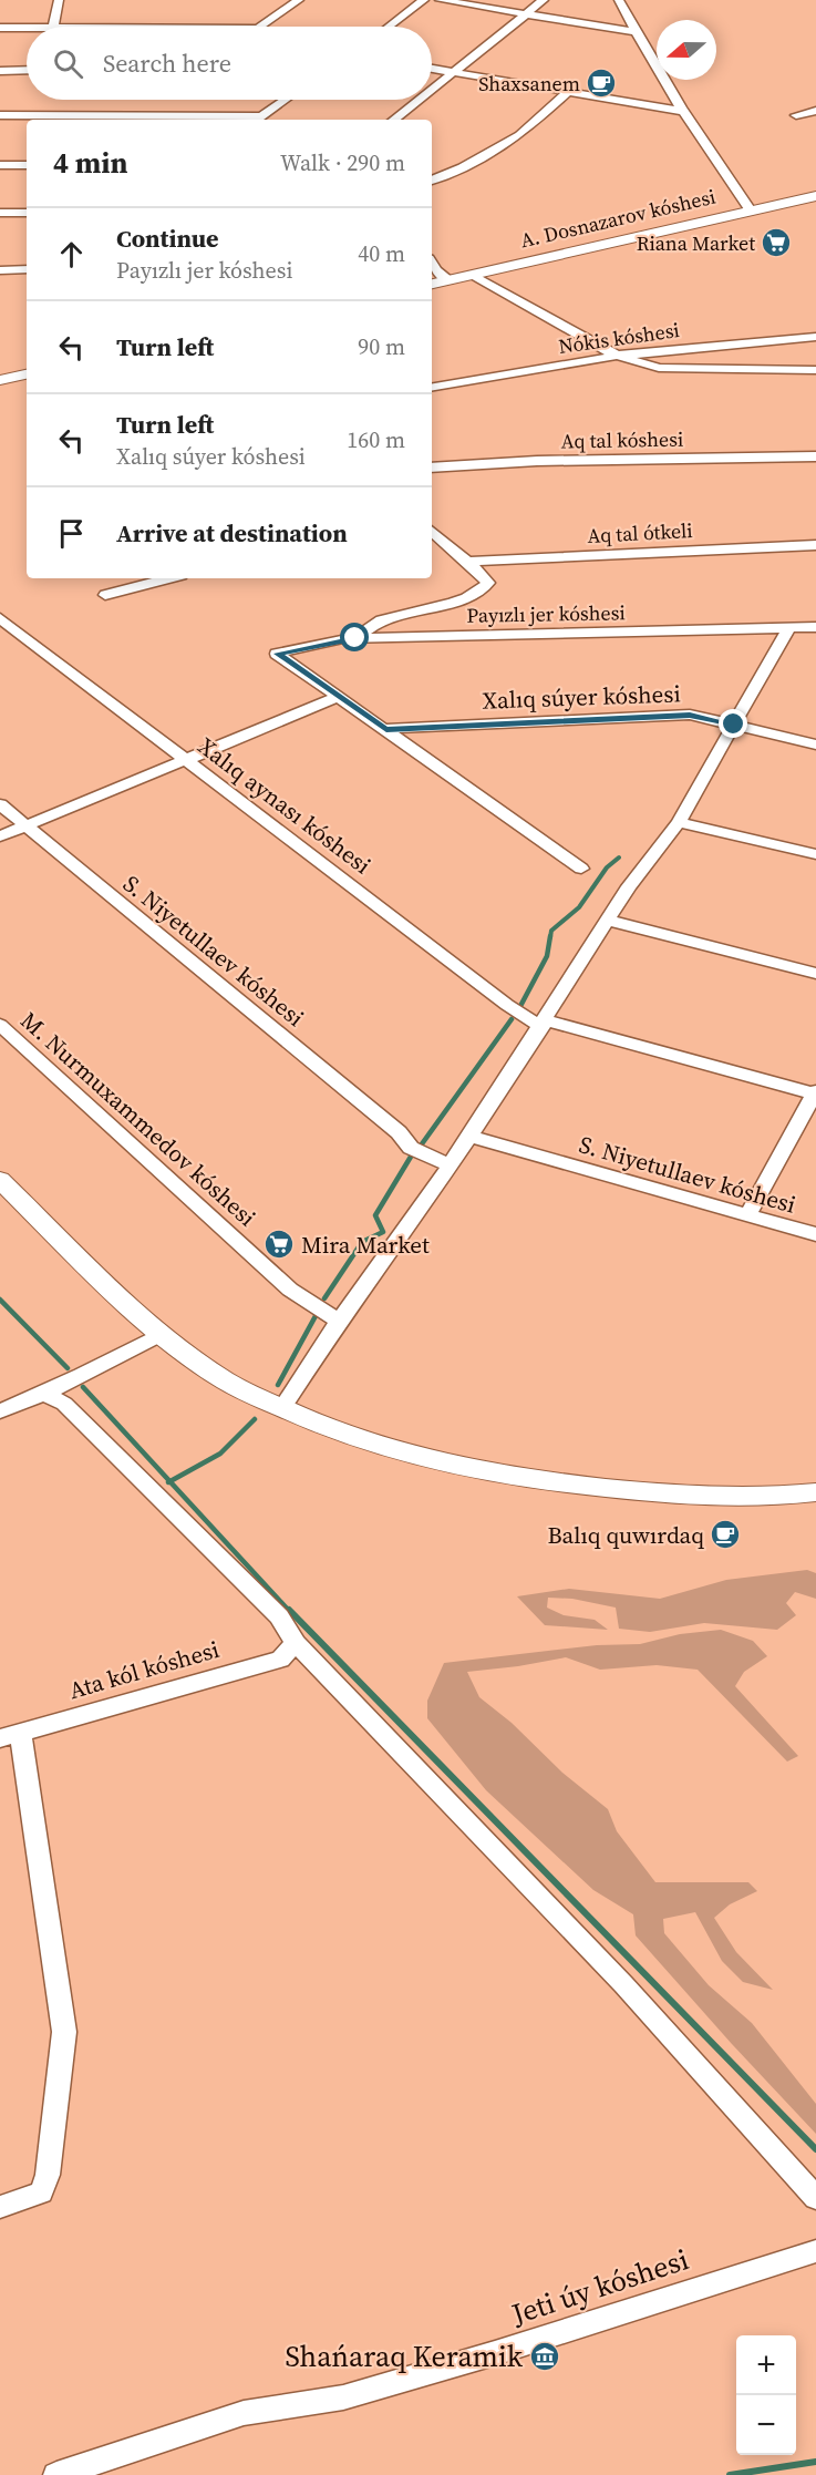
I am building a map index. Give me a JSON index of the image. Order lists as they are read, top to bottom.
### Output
{
  "streets": {
    "main road": ["A. Dosnazarov kóshesi"],
    "street": [
      "Nókis kóshesi",
      "Aq tal kóshesi",
      "Aq tal ótkeli",
      "Payızlı jer kóshesi",
      "Xalıq súyer kóshesi",
      "Xalıq aynası kóshesi",
      "S. Niyetullaev kóshesi",
      "M. Nurmuxammedov kóshesi",
      "Ata kól kóshesi",
      "Jeti úy kóshesi"
    ]
  },
  "places": {
    "cafe": ["Shaxsanem", "Balıq quwırdaq"],
    "supermarket": ["Riana Market", "Mira Market"],
    "museum": ["Shańaraq Keramik"]
  },
  "north": "left",
  "page": {
    "search": "Search here",
    "heading": ["4 min", "Walk · 290 m"],
    "list": [
      ["Continue", "Payızlı jer kóshesi", "40 m"],
      ["Turn left", "90 m"],
      ["Turn left", "Xalıq súyer kóshesi", "160 m"],
      "Arrive at destination"
    ],
    "map_buttons": ["+", "−"]
  }
}
